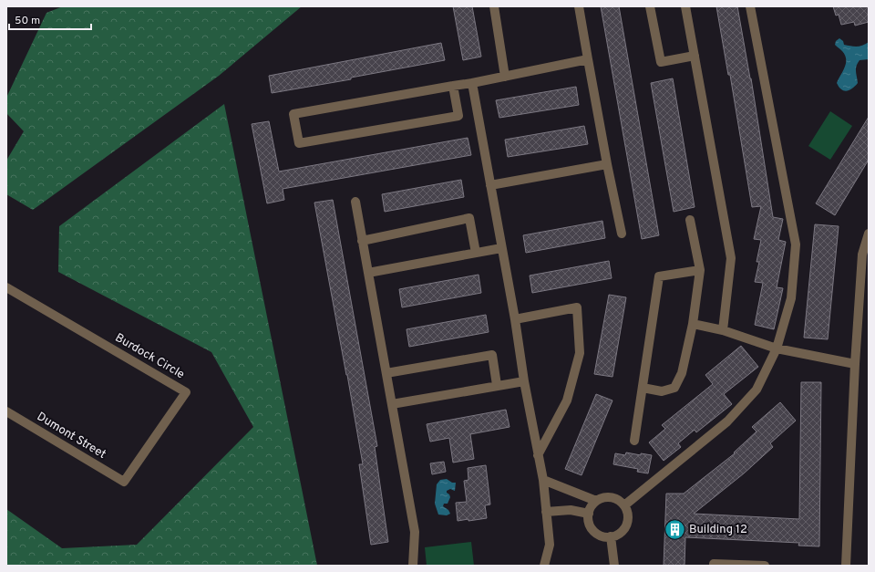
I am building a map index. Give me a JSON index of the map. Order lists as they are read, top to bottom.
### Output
{
  "streets": {
    "street": ["Burdock Circle", "Dumont Street"]
  },
  "crossings": [
    ["Burdock Circle", "Dumont Street"]
  ],
  "places": {
    "building": ["Building 12"]
  },
  "scale_bar": "50 m"
}
